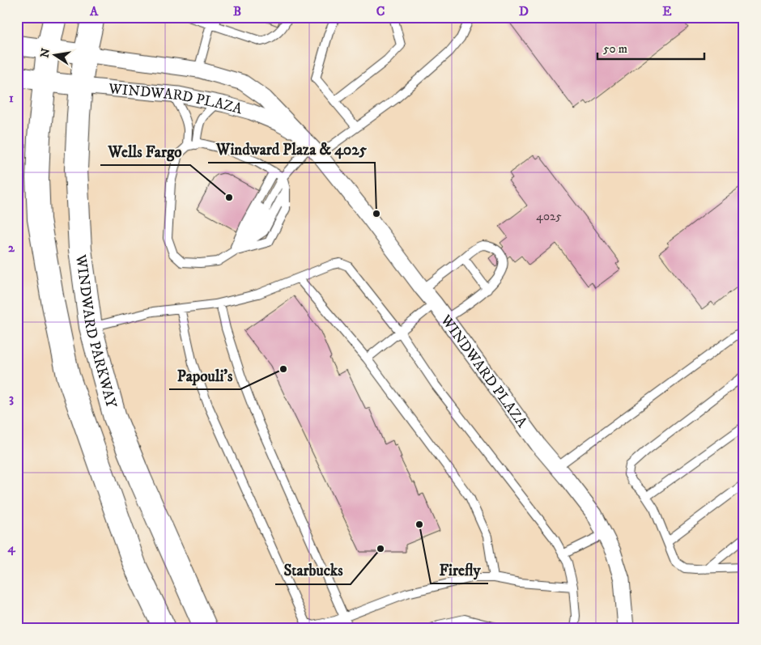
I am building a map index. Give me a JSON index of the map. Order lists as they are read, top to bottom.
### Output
{
  "streets": {
    "main road": ["WINDWARD PARKWAY"],
    "street": ["WINDWARD PLAZA"]
  },
  "crossings": [
    ["WINDWARD PLAZA", "WINDWARD PARKWAY"]
  ],
  "places": [
    "Wells Fargo",
    "Windward Plaza & 4025",
    "Papouli's",
    "Firefly",
    "Starbucks"
  ],
  "house_numbers": ["4025"],
  "scale_bar": "50 m",
  "north": "left",
  "grid": {
    "columns": [
      "A",
      "B",
      "C",
      "D",
      "E"
    ],
    "rows": [
      "1",
      "2",
      "3",
      "4"
    ]
  }
}
